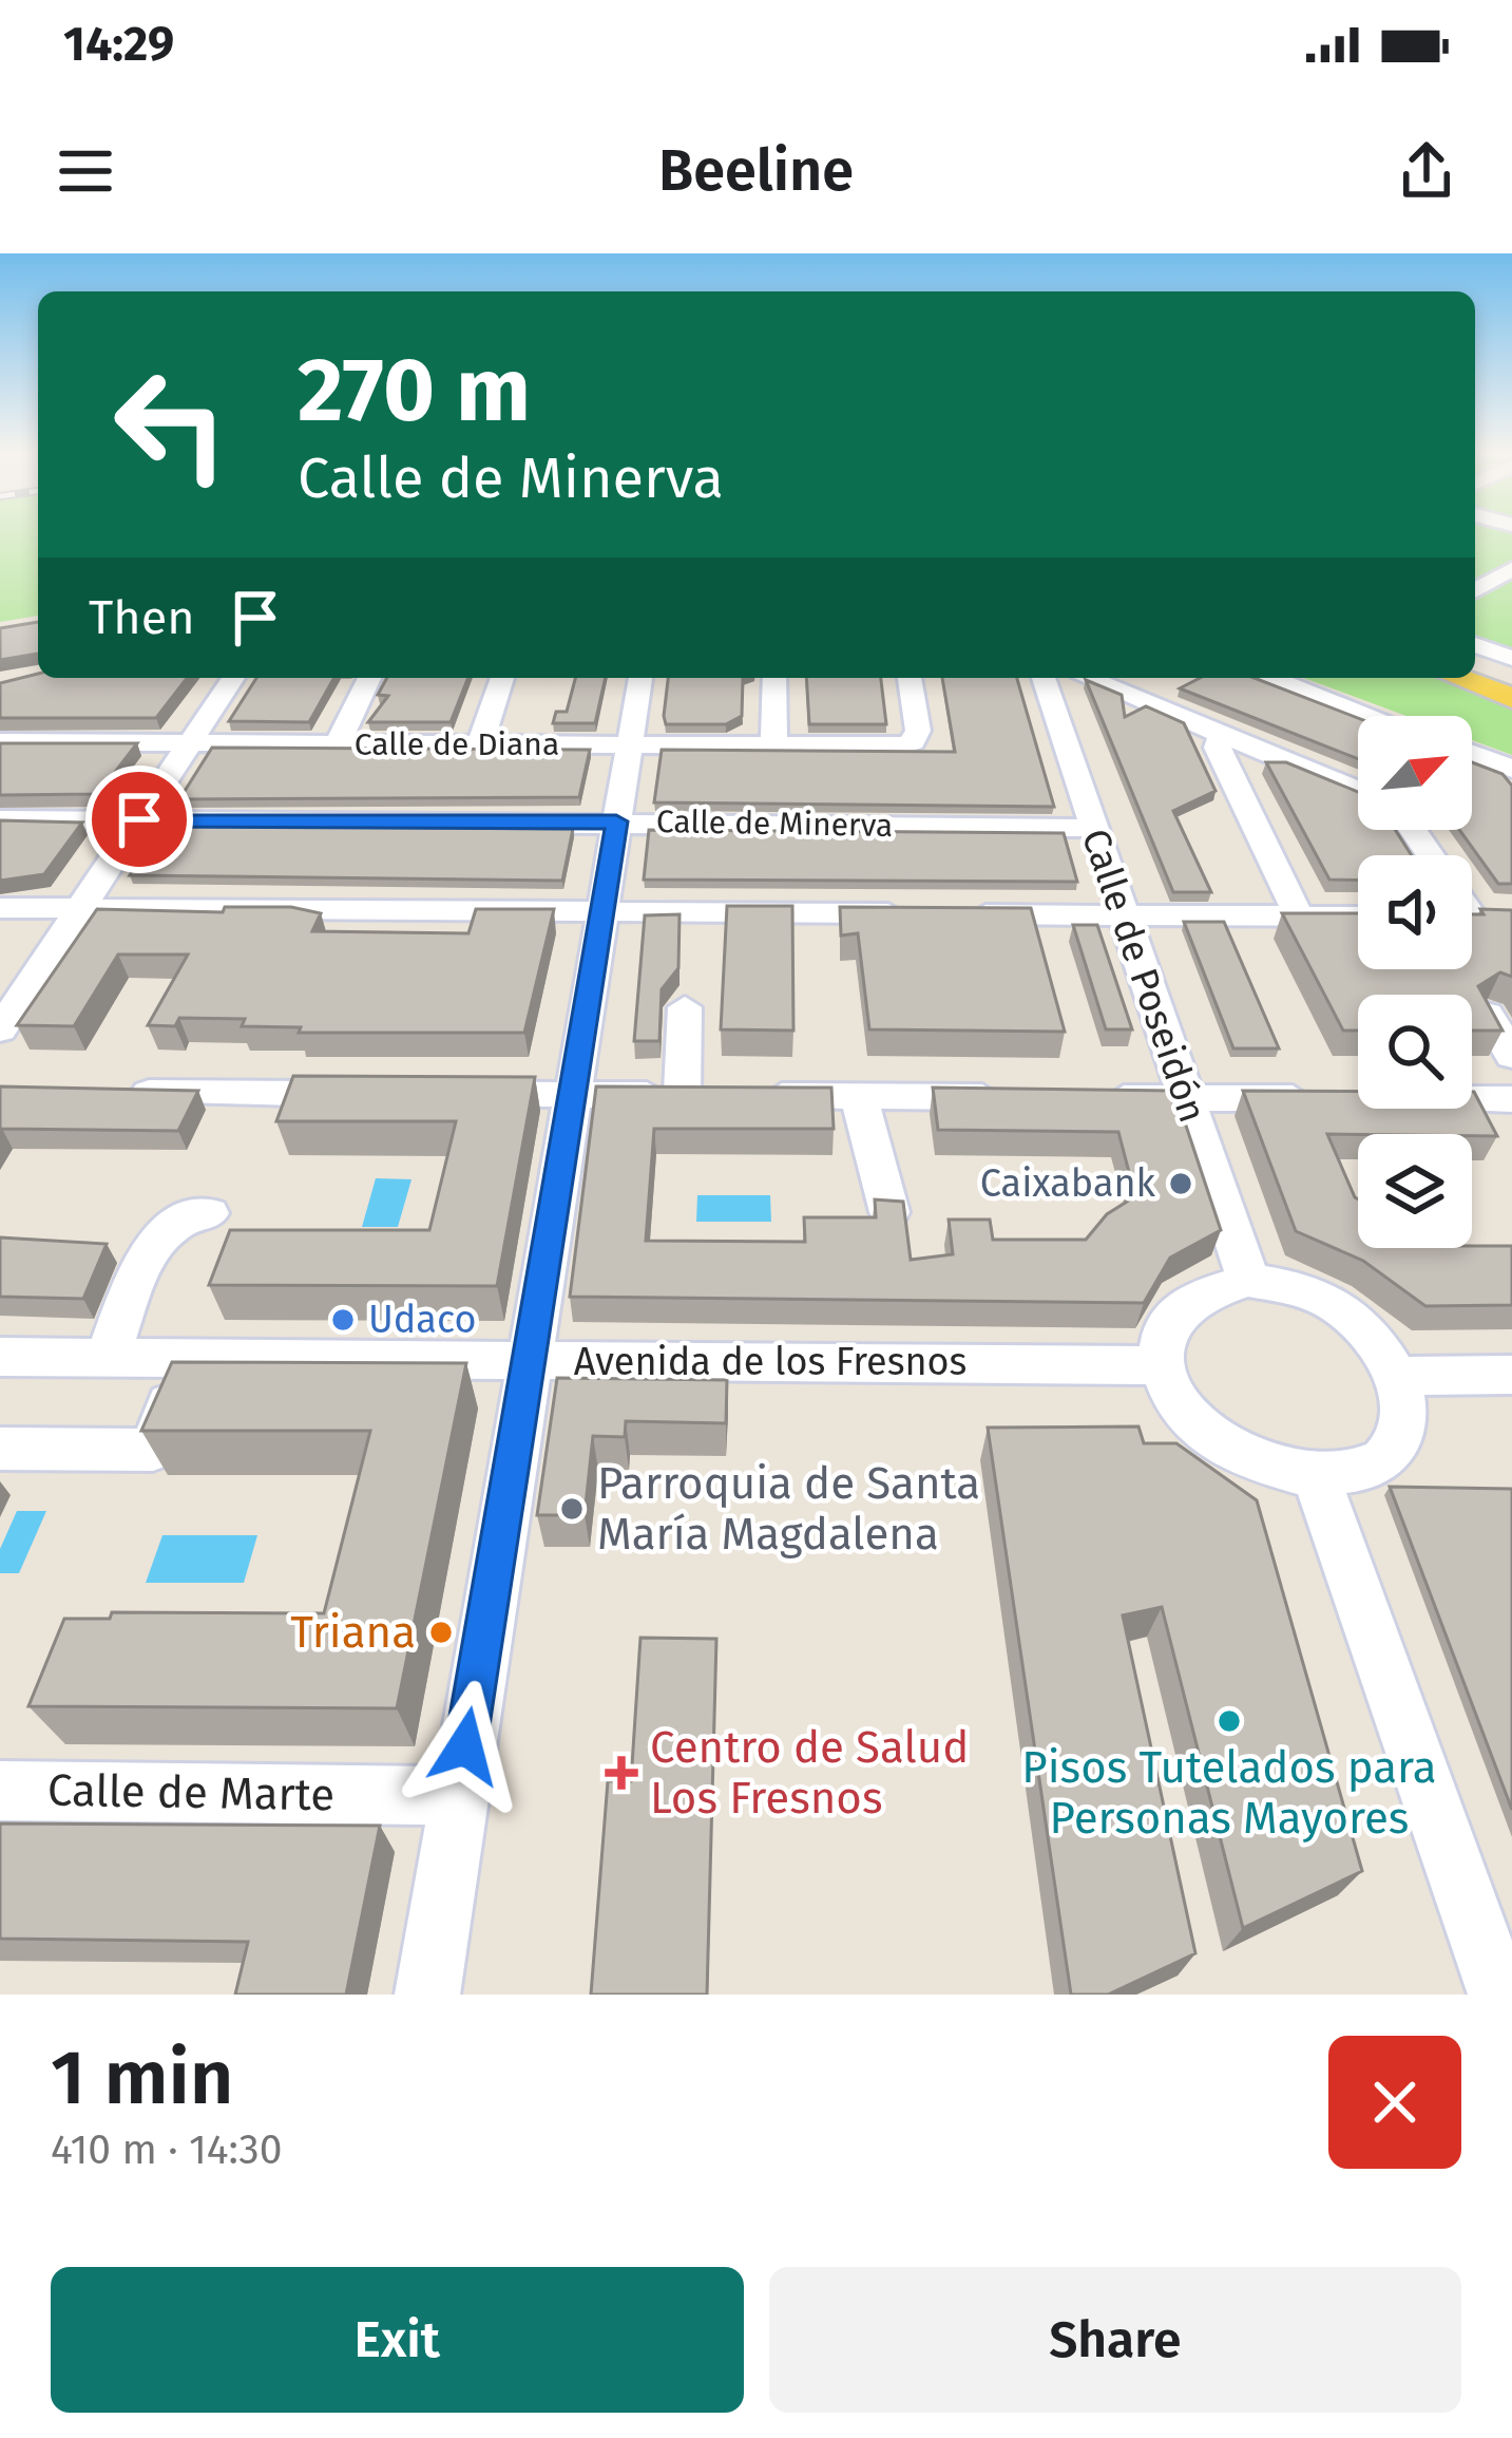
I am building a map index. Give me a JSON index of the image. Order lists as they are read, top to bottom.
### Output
{
  "streets": {
    "street": [
      "Calle de Diana",
      "Calle de Minerva",
      "Calle de Poseidón",
      "Avenida de los Fresnos",
      "Calle de Marte"
    ]
  },
  "crossings": [
    ["Calle de Minerva", "Calle de Poseidón"],
    ["Calle de Poseidón", "Avenida de los Fresnos"]
  ],
  "places": {
    "other": [
      "Caixabank",
      "Udaco",
      "Parroquia de Santa María Magdalena",
      "Triana",
      "Pisos Tutelados para Personas Mayores"
    ],
    "health": ["Centro de Salud Los Fresnos"]
  },
  "north": "top right",
  "page": {
    "status": "14:29",
    "header": "Beeline",
    "turn": ["270 m", "Calle de Minerva"],
    "then": "Then",
    "heading": ["1 min", "410 m · 14:30"],
    "buttons": ["Exit", "Share"]
  }
}
